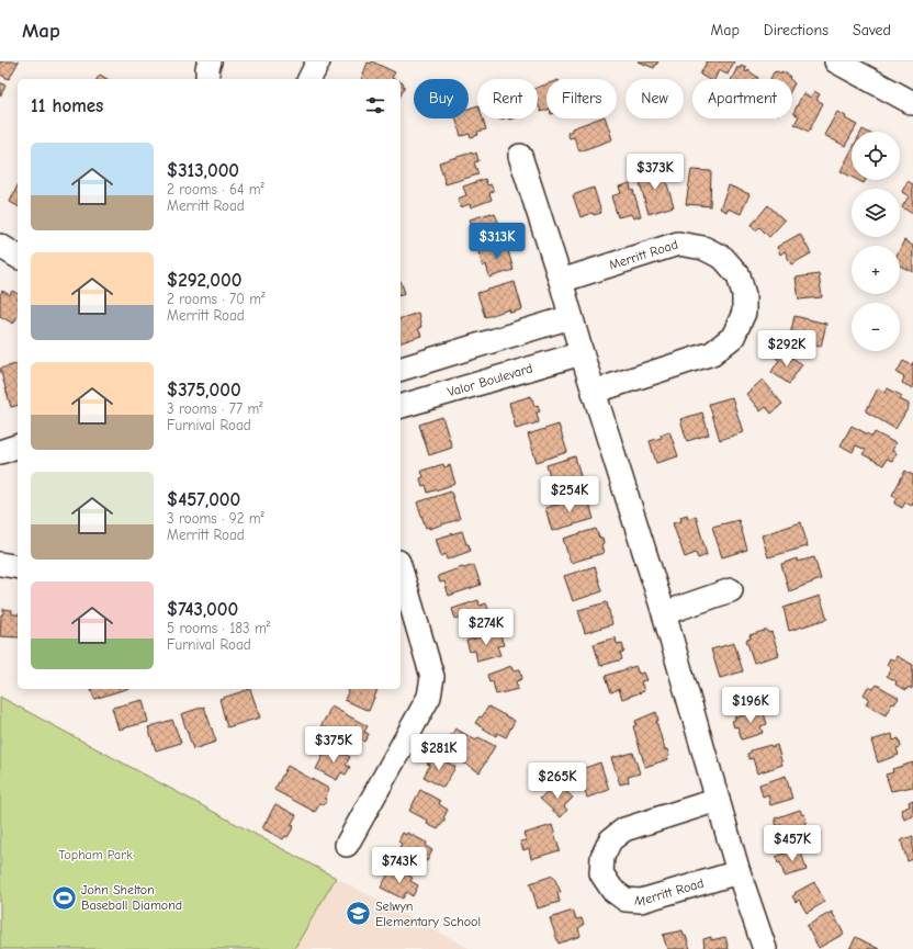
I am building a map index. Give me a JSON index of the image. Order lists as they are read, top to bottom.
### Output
{
  "streets": {
    "street": ["Merritt Road", "Valor Boulevard"]
  },
  "parks": ["Topham Park"],
  "places": {
    "sports": ["John Shelton Baseball Diamond"],
    "school or university": ["Selwyn Elementary School"]
  },
  "page": {
    "header": "Map",
    "nav": ["Map", "Directions", "Saved"],
    "chip": [
      "Buy",
      "Rent",
      "Filters",
      "New",
      "Apartment"
    ],
    "heading": "11 homes",
    "map_buttons": ["+", "−"],
    "list": [
      {
        "name": "$313,000",
        "note": "2 rooms · 64 m² · Merritt Road"
      },
      {
        "name": "$292,000",
        "note": "2 rooms · 70 m² · Merritt Road"
      },
      {
        "name": "$375,000",
        "note": "3 rooms · 77 m² · Furnival Road"
      },
      {
        "name": "$457,000",
        "note": "3 rooms · 92 m² · Merritt Road"
      },
      {
        "name": "$743,000",
        "note": "5 rooms · 183 m² · Furnival Road"
      }
    ],
    "price": [
      "$373K",
      "$313K",
      "$292K",
      "$254K",
      "$274K",
      "$196K",
      "$375K",
      "$281K",
      "$265K",
      "$457K",
      "$743K"
    ]
  }
}
